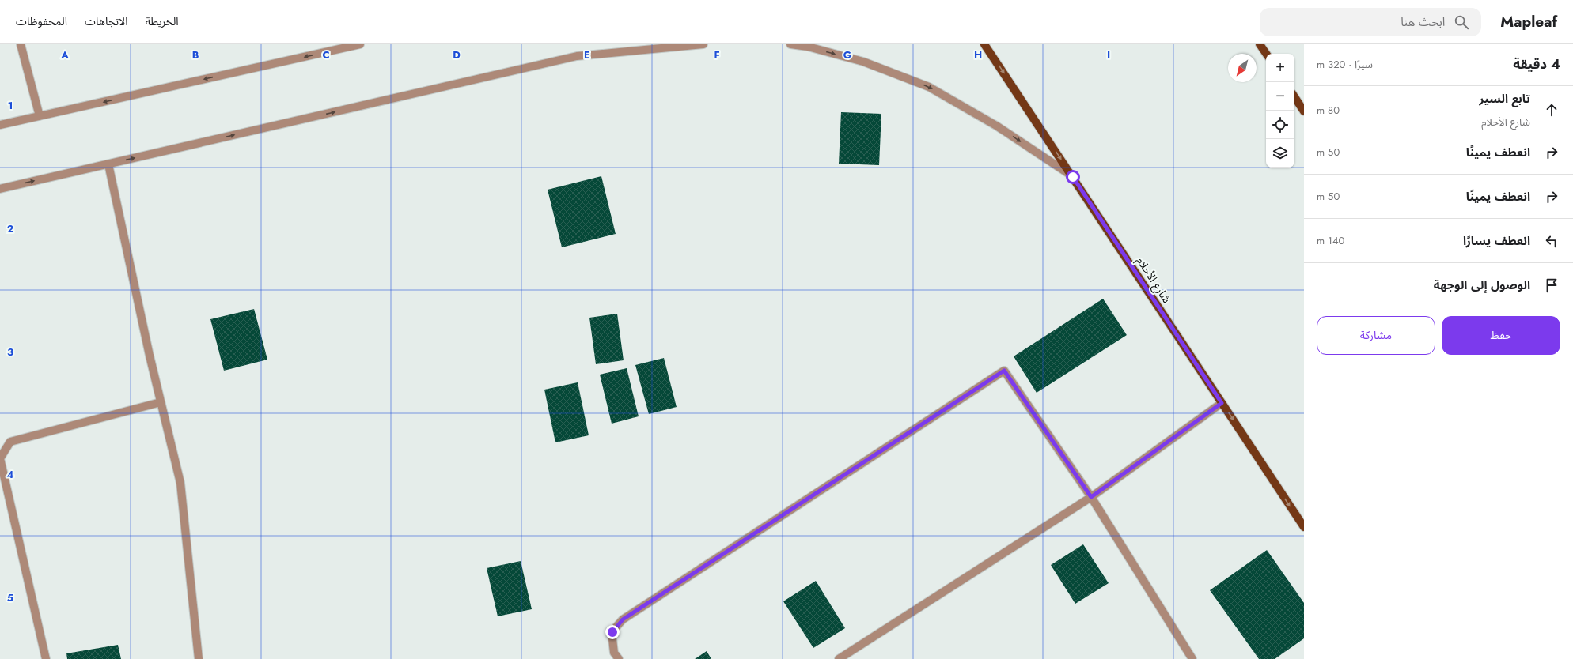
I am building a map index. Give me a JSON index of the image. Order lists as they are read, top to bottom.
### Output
{
  "streets": {
    "main road": ["شارع الأحلام"]
  },
  "one_way": ["شارع الأحلام"],
  "north": "bottom left",
  "page": {
    "header": "Mapleaf",
    "search": "ابحث هنا",
    "nav": ["الخريطة", "الاتجاهات", "المحفوظات"],
    "heading": ["4 دقيقة", "سيرًا · 320 m"],
    "map_buttons": ["+", "−"],
    "list": [
      ["تابع السير", "شارع الأحلام", "80 m"],
      ["انعطف يمينًا", "50 m"],
      ["انعطف يمينًا", "50 m"],
      ["انعطف يسارًا", "140 m"],
      "الوصول إلى الوجهة"
    ],
    "buttons": ["حفظ", "مشاركة"]
  },
  "grid": {
    "columns": [
      "A",
      "B",
      "C",
      "D",
      "E",
      "F",
      "G",
      "H",
      "I"
    ],
    "rows": [
      "1",
      "2",
      "3",
      "4",
      "5"
    ]
  }
}
